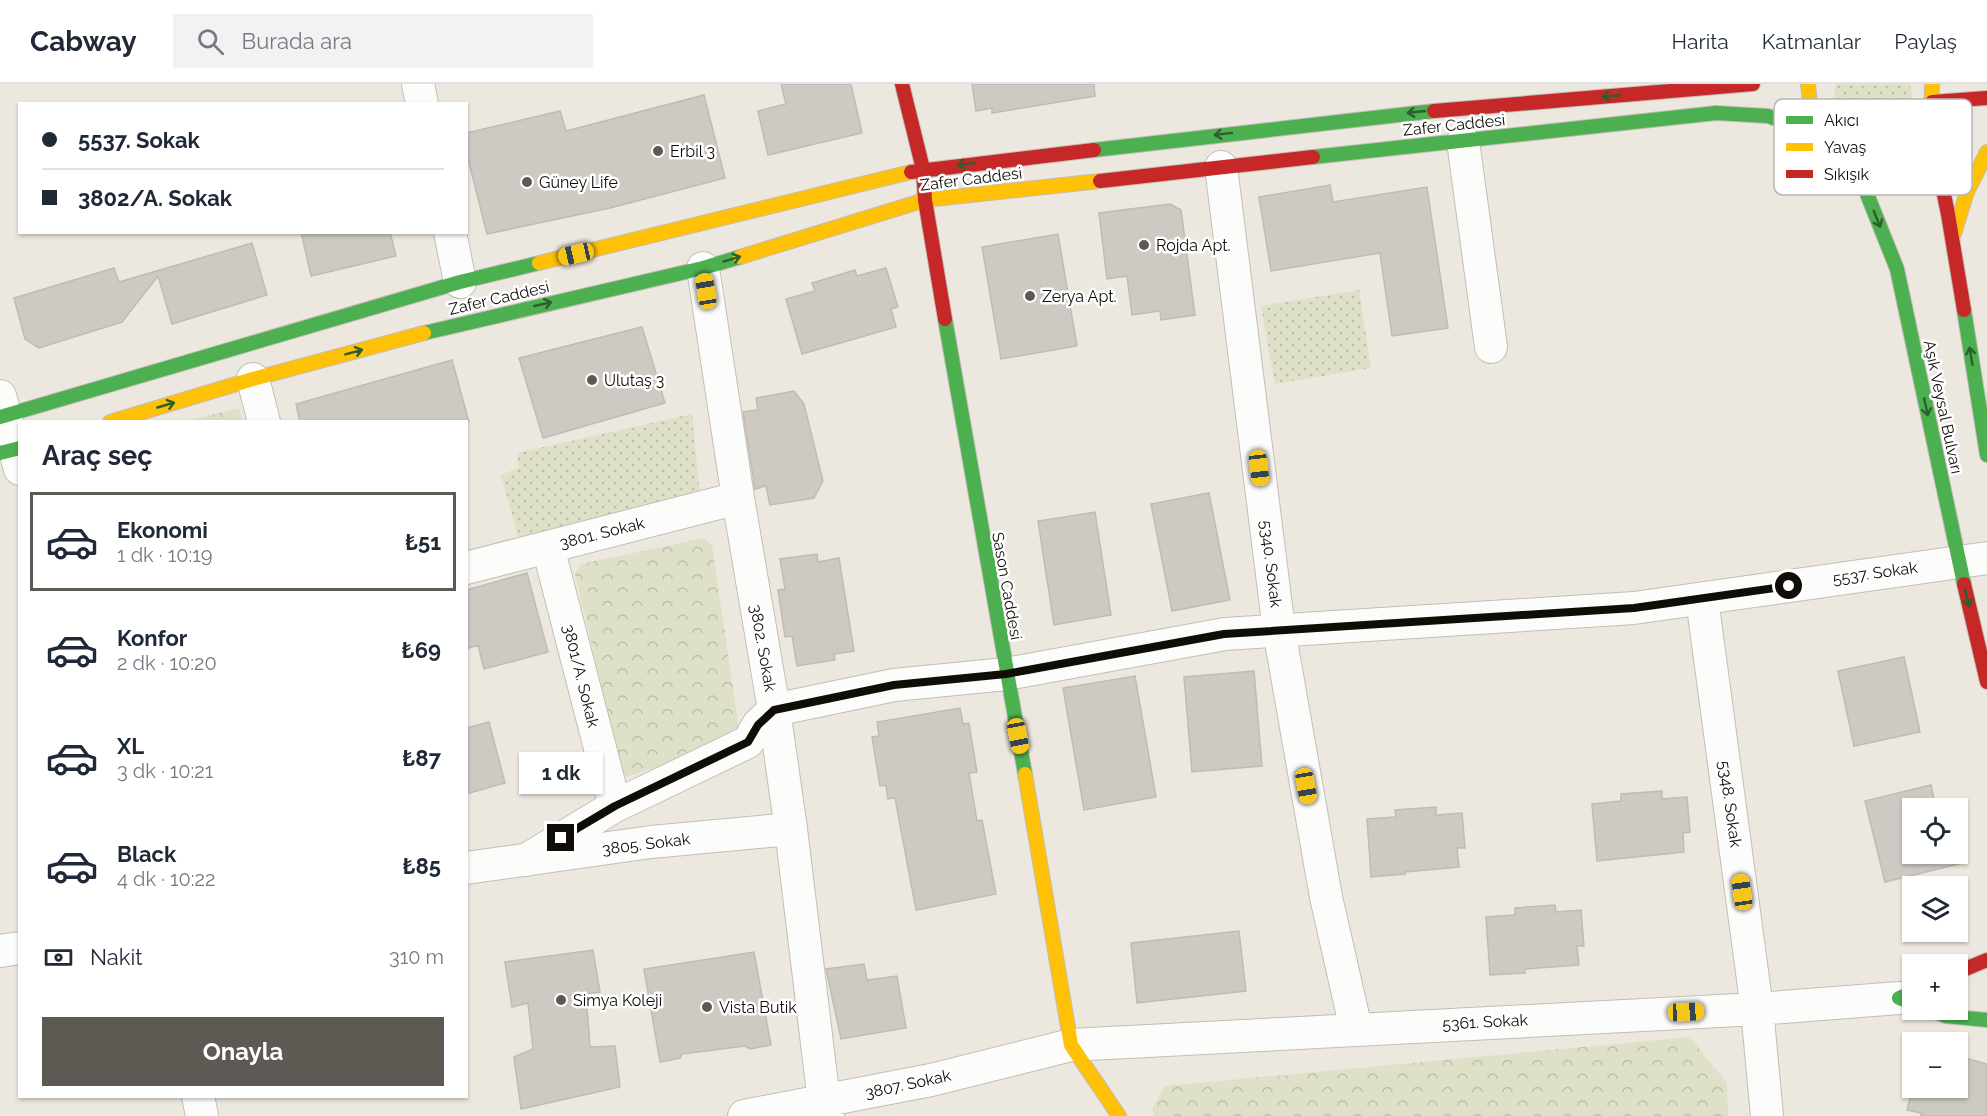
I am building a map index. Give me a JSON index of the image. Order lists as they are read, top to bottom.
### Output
{
  "streets": {
    "main road": ["Zafer Caddesi", "Aşık Veysal Bulvarı", "Sason Caddesi"],
    "street": [
      "3801. Sokak",
      "5340. Sokak",
      "5537. Sokak",
      "3802. Sokak",
      "3801/A. Sokak",
      "5348. Sokak",
      "3805. Sokak",
      "5361. Sokak",
      "3807. Sokak"
    ]
  },
  "crossings": [
    ["Zafer Caddesi", "5340. Sokak"],
    ["Zafer Caddesi", "Sason Caddesi"],
    ["Zafer Caddesi", "3802. Sokak"],
    ["Aşık Veysal Bulvarı", "5537. Sokak"],
    ["3801. Sokak", "3802. Sokak"],
    ["3801. Sokak", "3801/A. Sokak"],
    ["5340. Sokak", "5537. Sokak"],
    ["5340. Sokak", "5361. Sokak"],
    ["5537. Sokak", "Sason Caddesi"],
    ["5537. Sokak", "3802. Sokak"],
    ["5537. Sokak", "5348. Sokak"],
    ["Sason Caddesi", "5361. Sokak"],
    ["Sason Caddesi", "3807. Sokak"],
    ["3802. Sokak", "3805. Sokak"],
    ["3802. Sokak", "3807. Sokak"],
    ["5348. Sokak", "5361. Sokak"],
    ["5361. Sokak", "3807. Sokak"]
  ],
  "places": [
    "Erbil 3",
    "Güney Life",
    "Rojda Apt.",
    "Zerya Apt.",
    "Ulutaş 3",
    "Simya Koleji",
    "Vista Butik"
  ],
  "legend": ["Akıcı", "Yavaş", "Sıkışık"],
  "page": {
    "header": "Cabway",
    "search": "Burada ara",
    "nav": ["Harita", "Katmanlar", "Paylaş"],
    "banner": ["5537. Sokak", "3802/A. Sokak"],
    "heading": "Araç seç",
    "list": [
      {
        "name": "Ekonomi",
        "note": "1 dk · 10:19",
        "value": "₺51"
      },
      {
        "name": "Konfor",
        "note": "2 dk · 10:20",
        "value": "₺69"
      },
      {
        "name": "XL",
        "note": "3 dk · 10:21",
        "value": "₺87"
      },
      {
        "name": "Black",
        "note": "4 dk · 10:22",
        "value": "₺85"
      }
    ],
    "bubble": "1 dk",
    "map_buttons": ["+", "−"],
    "pay": ["Nakit", "310 m"],
    "buttons": "Onayla"
  }
}
